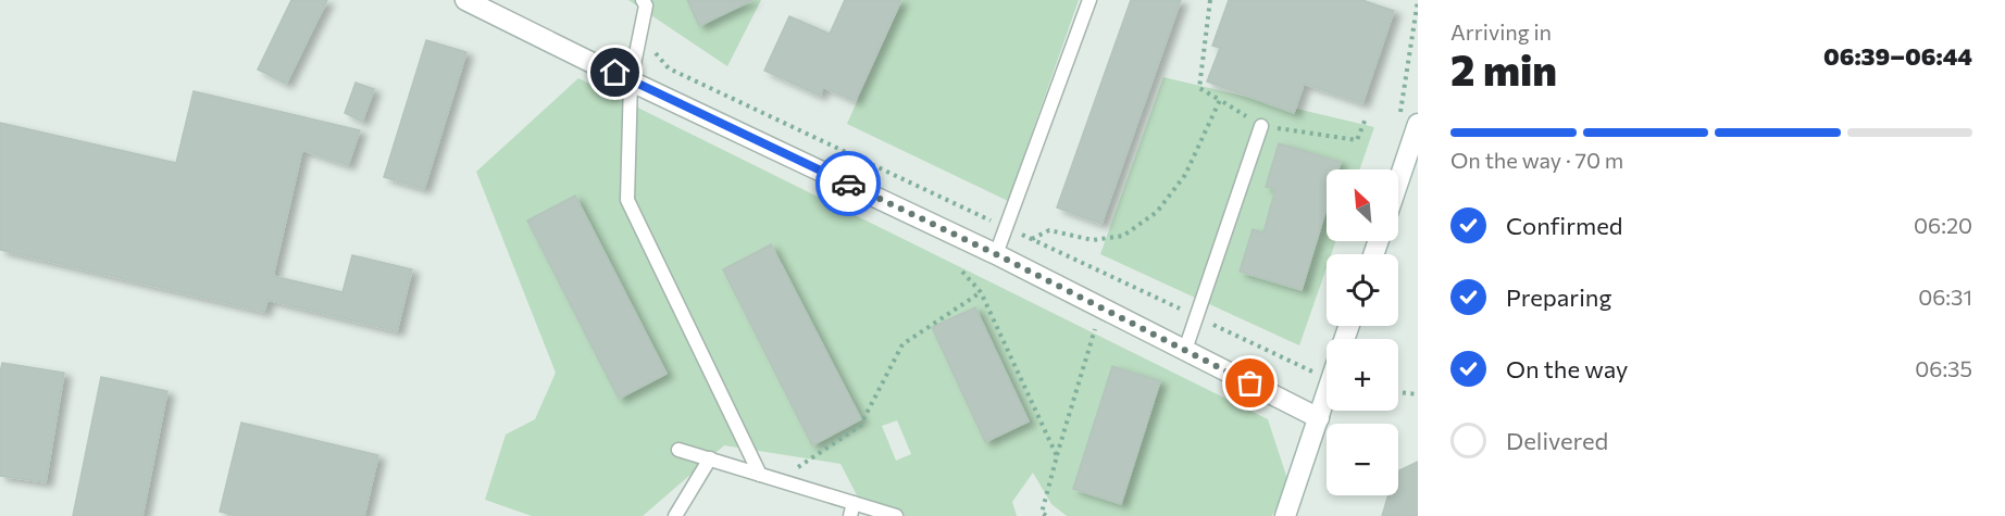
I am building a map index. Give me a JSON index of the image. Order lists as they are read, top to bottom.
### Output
{
  "north": "top left",
  "page": {
    "heading": ["2 min", "Arriving in", "06:39–06:44"],
    "bar": "On the way · 70 m",
    "map_buttons": ["+", "−"],
    "list": [
      ["Confirmed", "06:20"],
      ["Preparing", "06:31"],
      ["On the way", "06:35"],
      "Delivered"
    ]
  }
}
